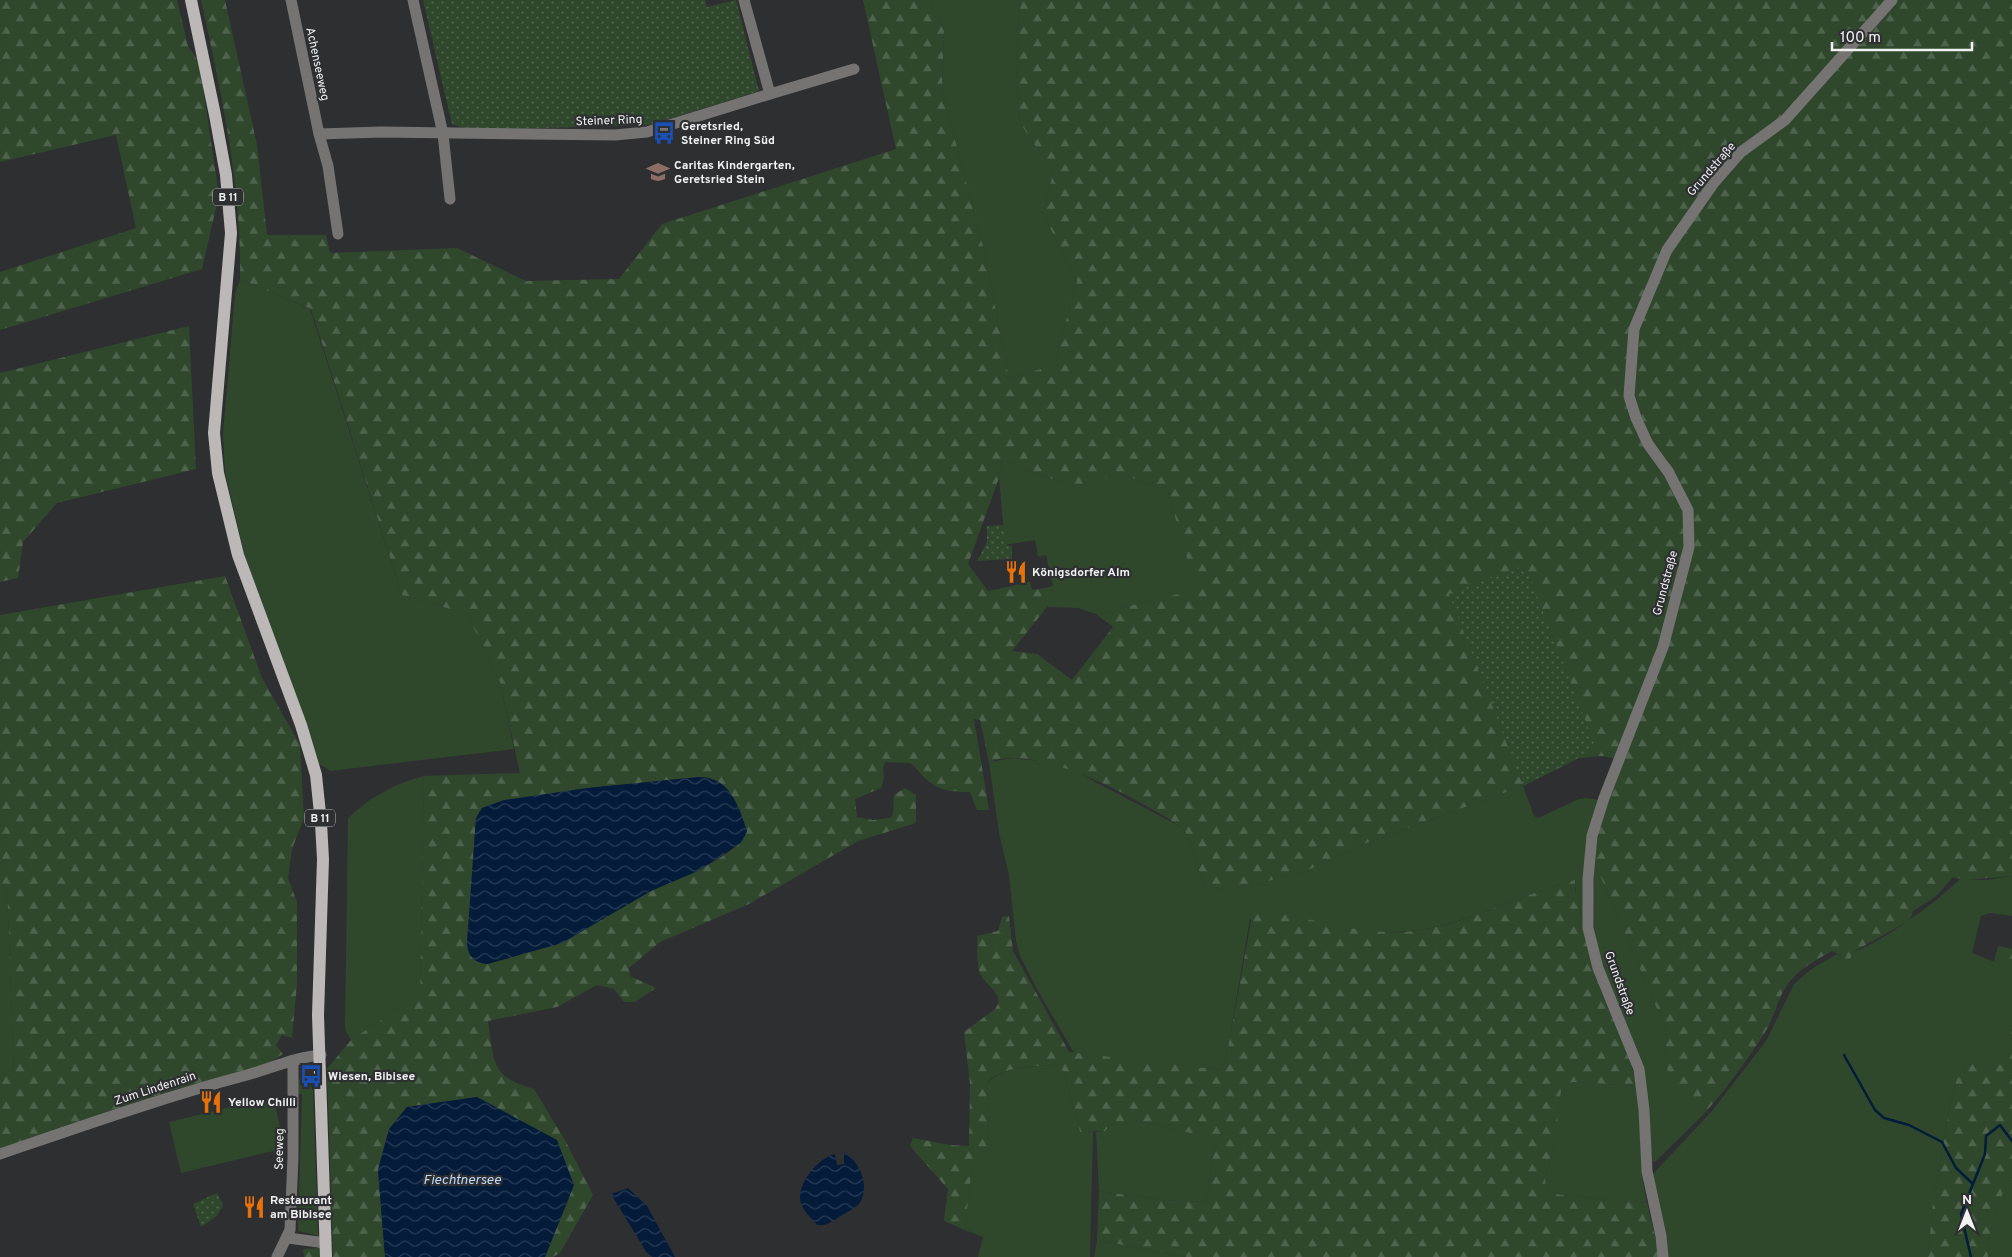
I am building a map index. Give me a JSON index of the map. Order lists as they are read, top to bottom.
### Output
{
  "streets": {
    "main road": ["B 11"],
    "street": [
      "Achenseeweg",
      "Steiner Ring",
      "Grundstraße",
      "Zum Lindenrain",
      "Seeweg"
    ]
  },
  "crossings": [
    ["B 11", "Zum Lindenrain"],
    ["Zum Lindenrain", "Seeweg"]
  ],
  "water": ["Fiechtnersee"],
  "places": {
    "bus stop": ["Geretsried, Steiner Ring Süd", "Wiesen, Bibisee"],
    "school or university": ["Caritas Kindergarten, Geretsried Stein"],
    "restaurant": ["Königsdorfer Alm", "Yellow Chilli", "Restaurant am Bibisee"]
  },
  "scale_bar": "100 m",
  "north": "top"
}
